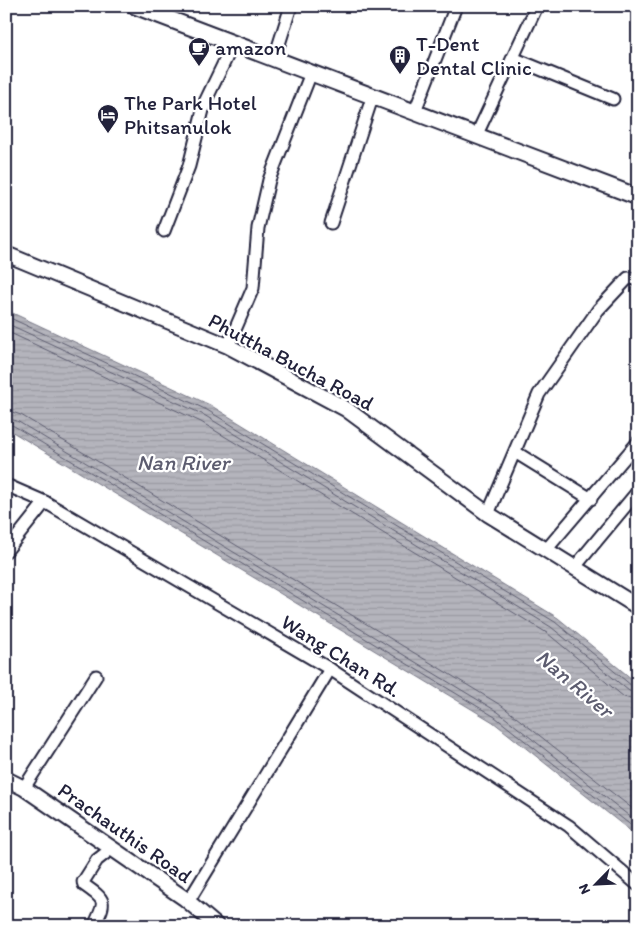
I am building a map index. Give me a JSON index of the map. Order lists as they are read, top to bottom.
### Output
{
  "streets": {
    "street": ["Phuttha Bucha Road", "Wang Chan Rd.", "Prachauthis Road"]
  },
  "water": ["Nan River"],
  "places": {
    "cafe": ["amazon"],
    "building": ["T-Dent Dental Clinic"],
    "hotel": ["The Park Hotel Phitsanulok"]
  },
  "north": "bottom left"
}
